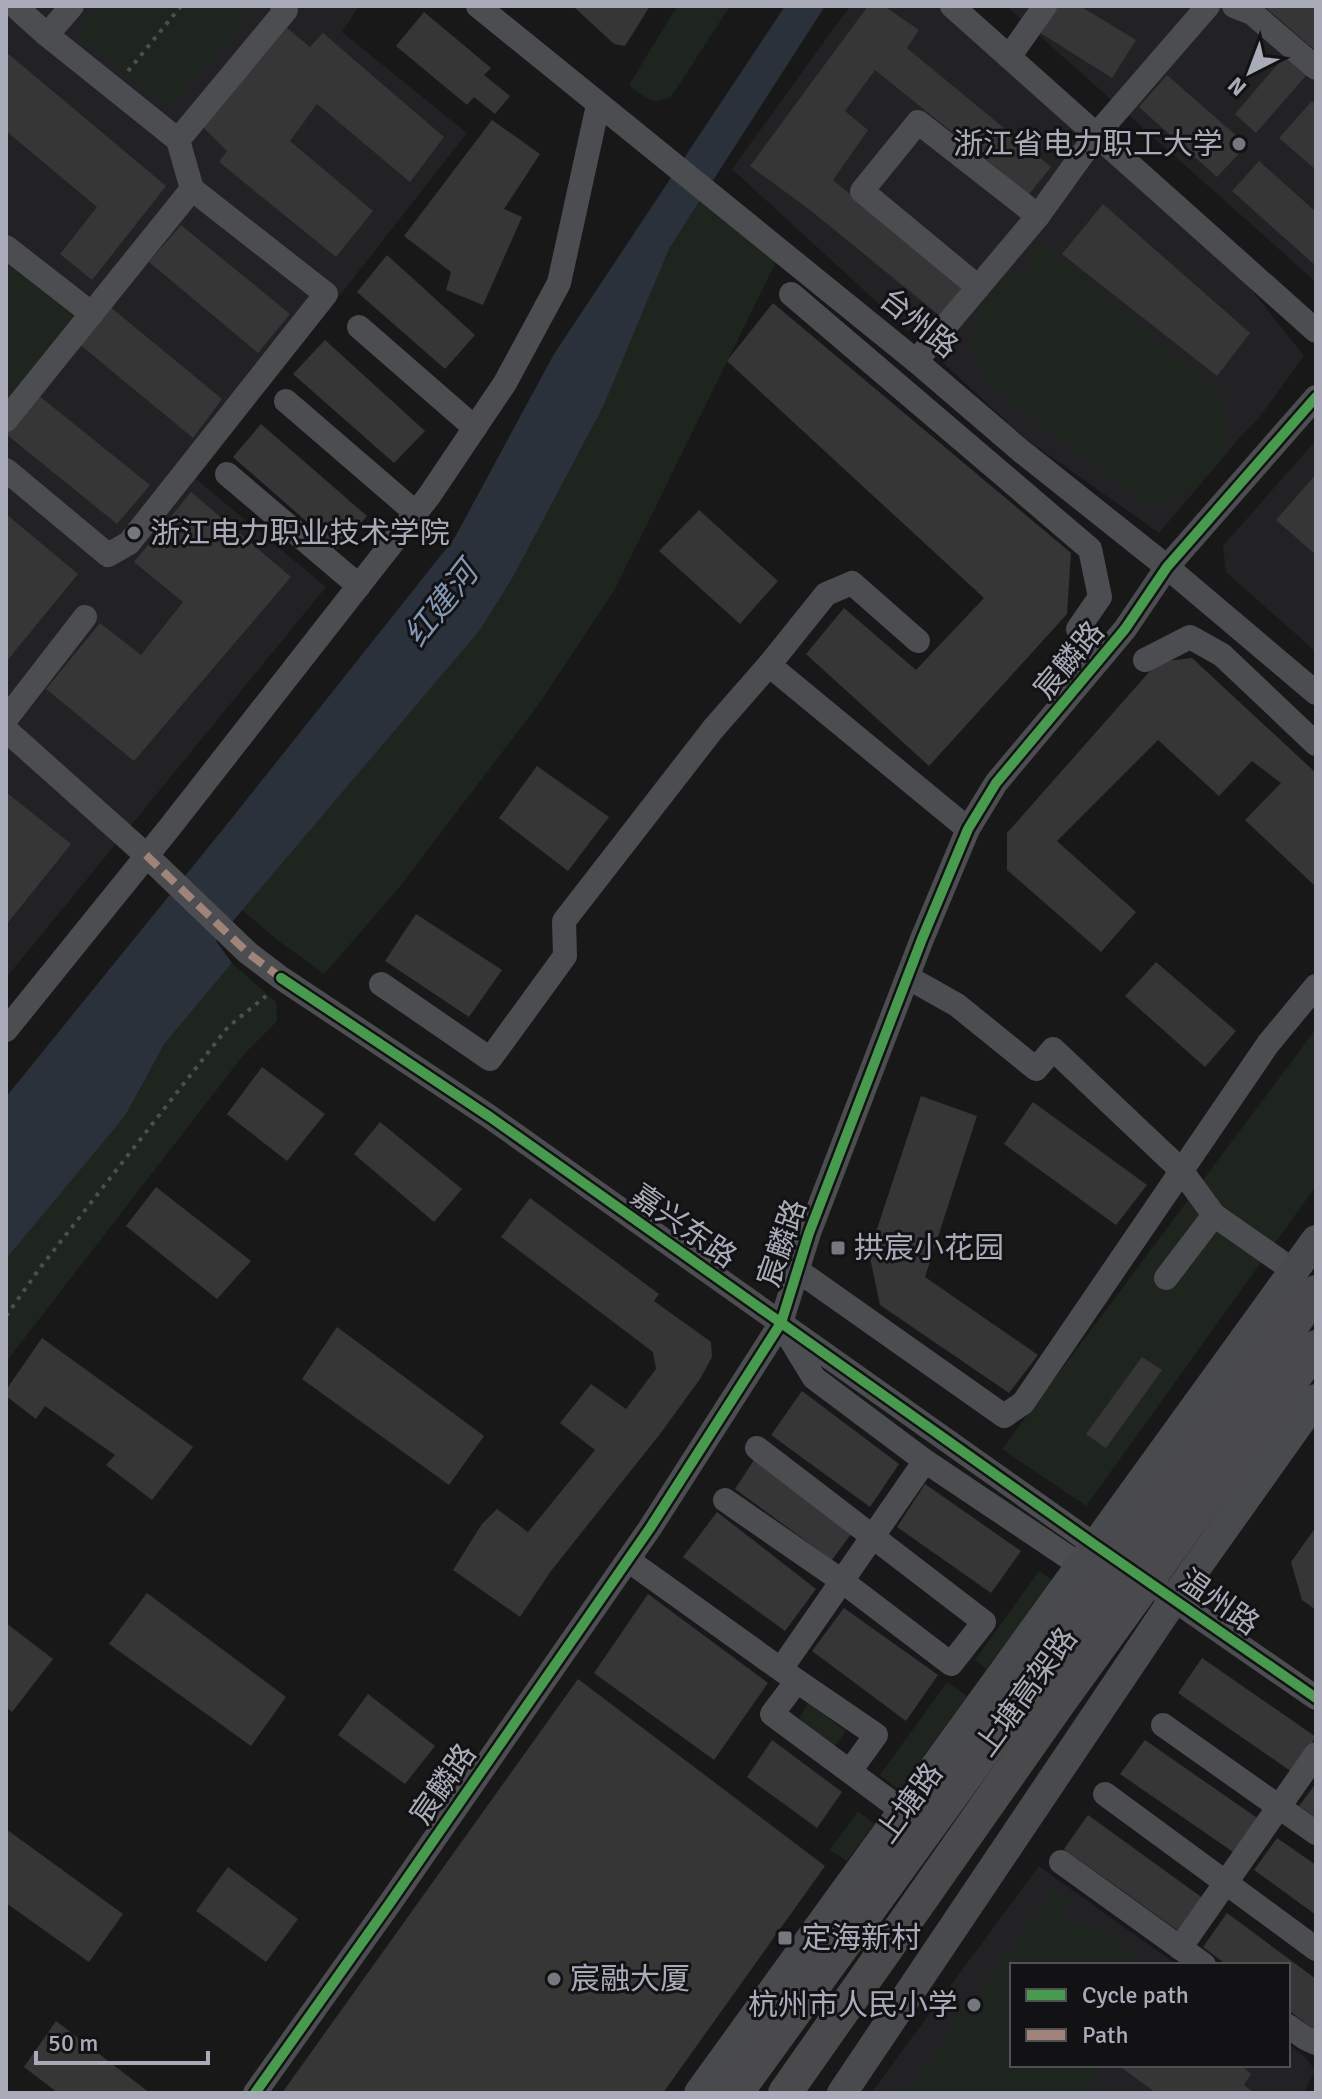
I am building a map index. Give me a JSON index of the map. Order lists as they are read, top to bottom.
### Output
{
  "streets": {
    "highway": ["上塘高架路"],
    "main road": ["上塘路"],
    "street": [
      "台州路",
      "宸麟路",
      "嘉兴东路",
      "温州路"
    ]
  },
  "crossings": [
    ["台州路", "宸麟路"],
    ["宸麟路", "嘉兴东路"],
    ["嘉兴东路", "温州路"],
    ["嘉兴东路", "上塘路"],
    ["温州路", "上塘路"],
    ["上塘高架路", "上塘路"]
  ],
  "water": ["红建河"],
  "places": {
    "other": [
      "浙江省电力职工大学",
      "浙江电力职业技术学院",
      "宸融大厦",
      "杭州市人民小学"
    ],
    "transit": ["拱宸小花园", "定海新村"]
  },
  "legend": ["Cycle path", "Path"],
  "scale_bar": "50 m",
  "north": "bottom left"
}
